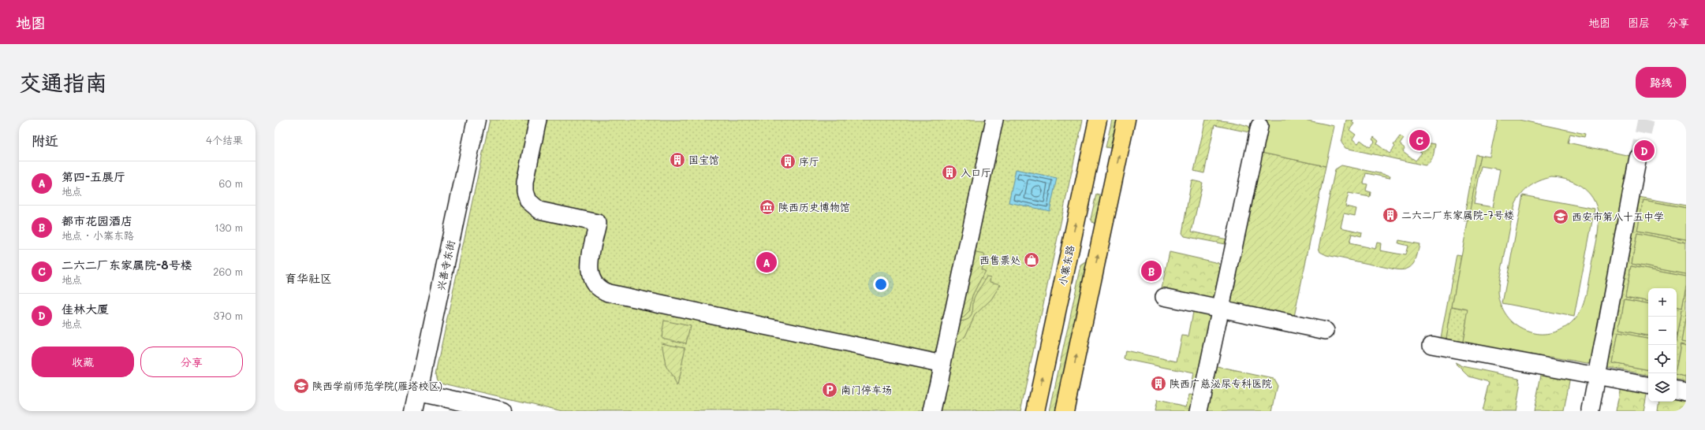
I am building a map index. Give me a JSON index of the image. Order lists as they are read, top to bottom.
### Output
{
  "streets": {
    "main road": ["小寨东路"],
    "street": ["兴善寺东街"]
  },
  "districts": ["育华社区"],
  "places": {
    "building": [
      "国宝馆",
      "序厅",
      "入口厅",
      "二六二厂东家属院-7号楼",
      "陕西广慈泌尿专科医院"
    ],
    "museum": ["陕西历史博物馆"],
    "school or university": ["西安市第八十五中学", "陕西学前师范学院(雁塔校区)"],
    "shop": ["西售票处"],
    "parking": ["南门停车场"]
  },
  "page": {
    "header": "地图",
    "nav": ["地图", "图层", "分享"],
    "buttons": [
      "路线",
      ["收藏", "分享"]
    ],
    "title": "交通指南",
    "heading": ["附近", "4个结果"],
    "pins": [
      "C",
      "D",
      "A",
      "B"
    ],
    "list": [
      {
        "mark": "A",
        "name": "第四-五展厅",
        "note": "地点",
        "value": "60 m"
      },
      {
        "mark": "B",
        "name": "都市花园酒店",
        "note": "地点 · 小寨东路",
        "value": "130 m"
      },
      {
        "mark": "C",
        "name": "二六二厂东家属院-8号楼",
        "note": "地点",
        "value": "260 m"
      },
      {
        "mark": "D",
        "name": "佳林大厦",
        "note": "地点",
        "value": "370 m"
      }
    ],
    "map_buttons": ["+", "−"]
  }
}
